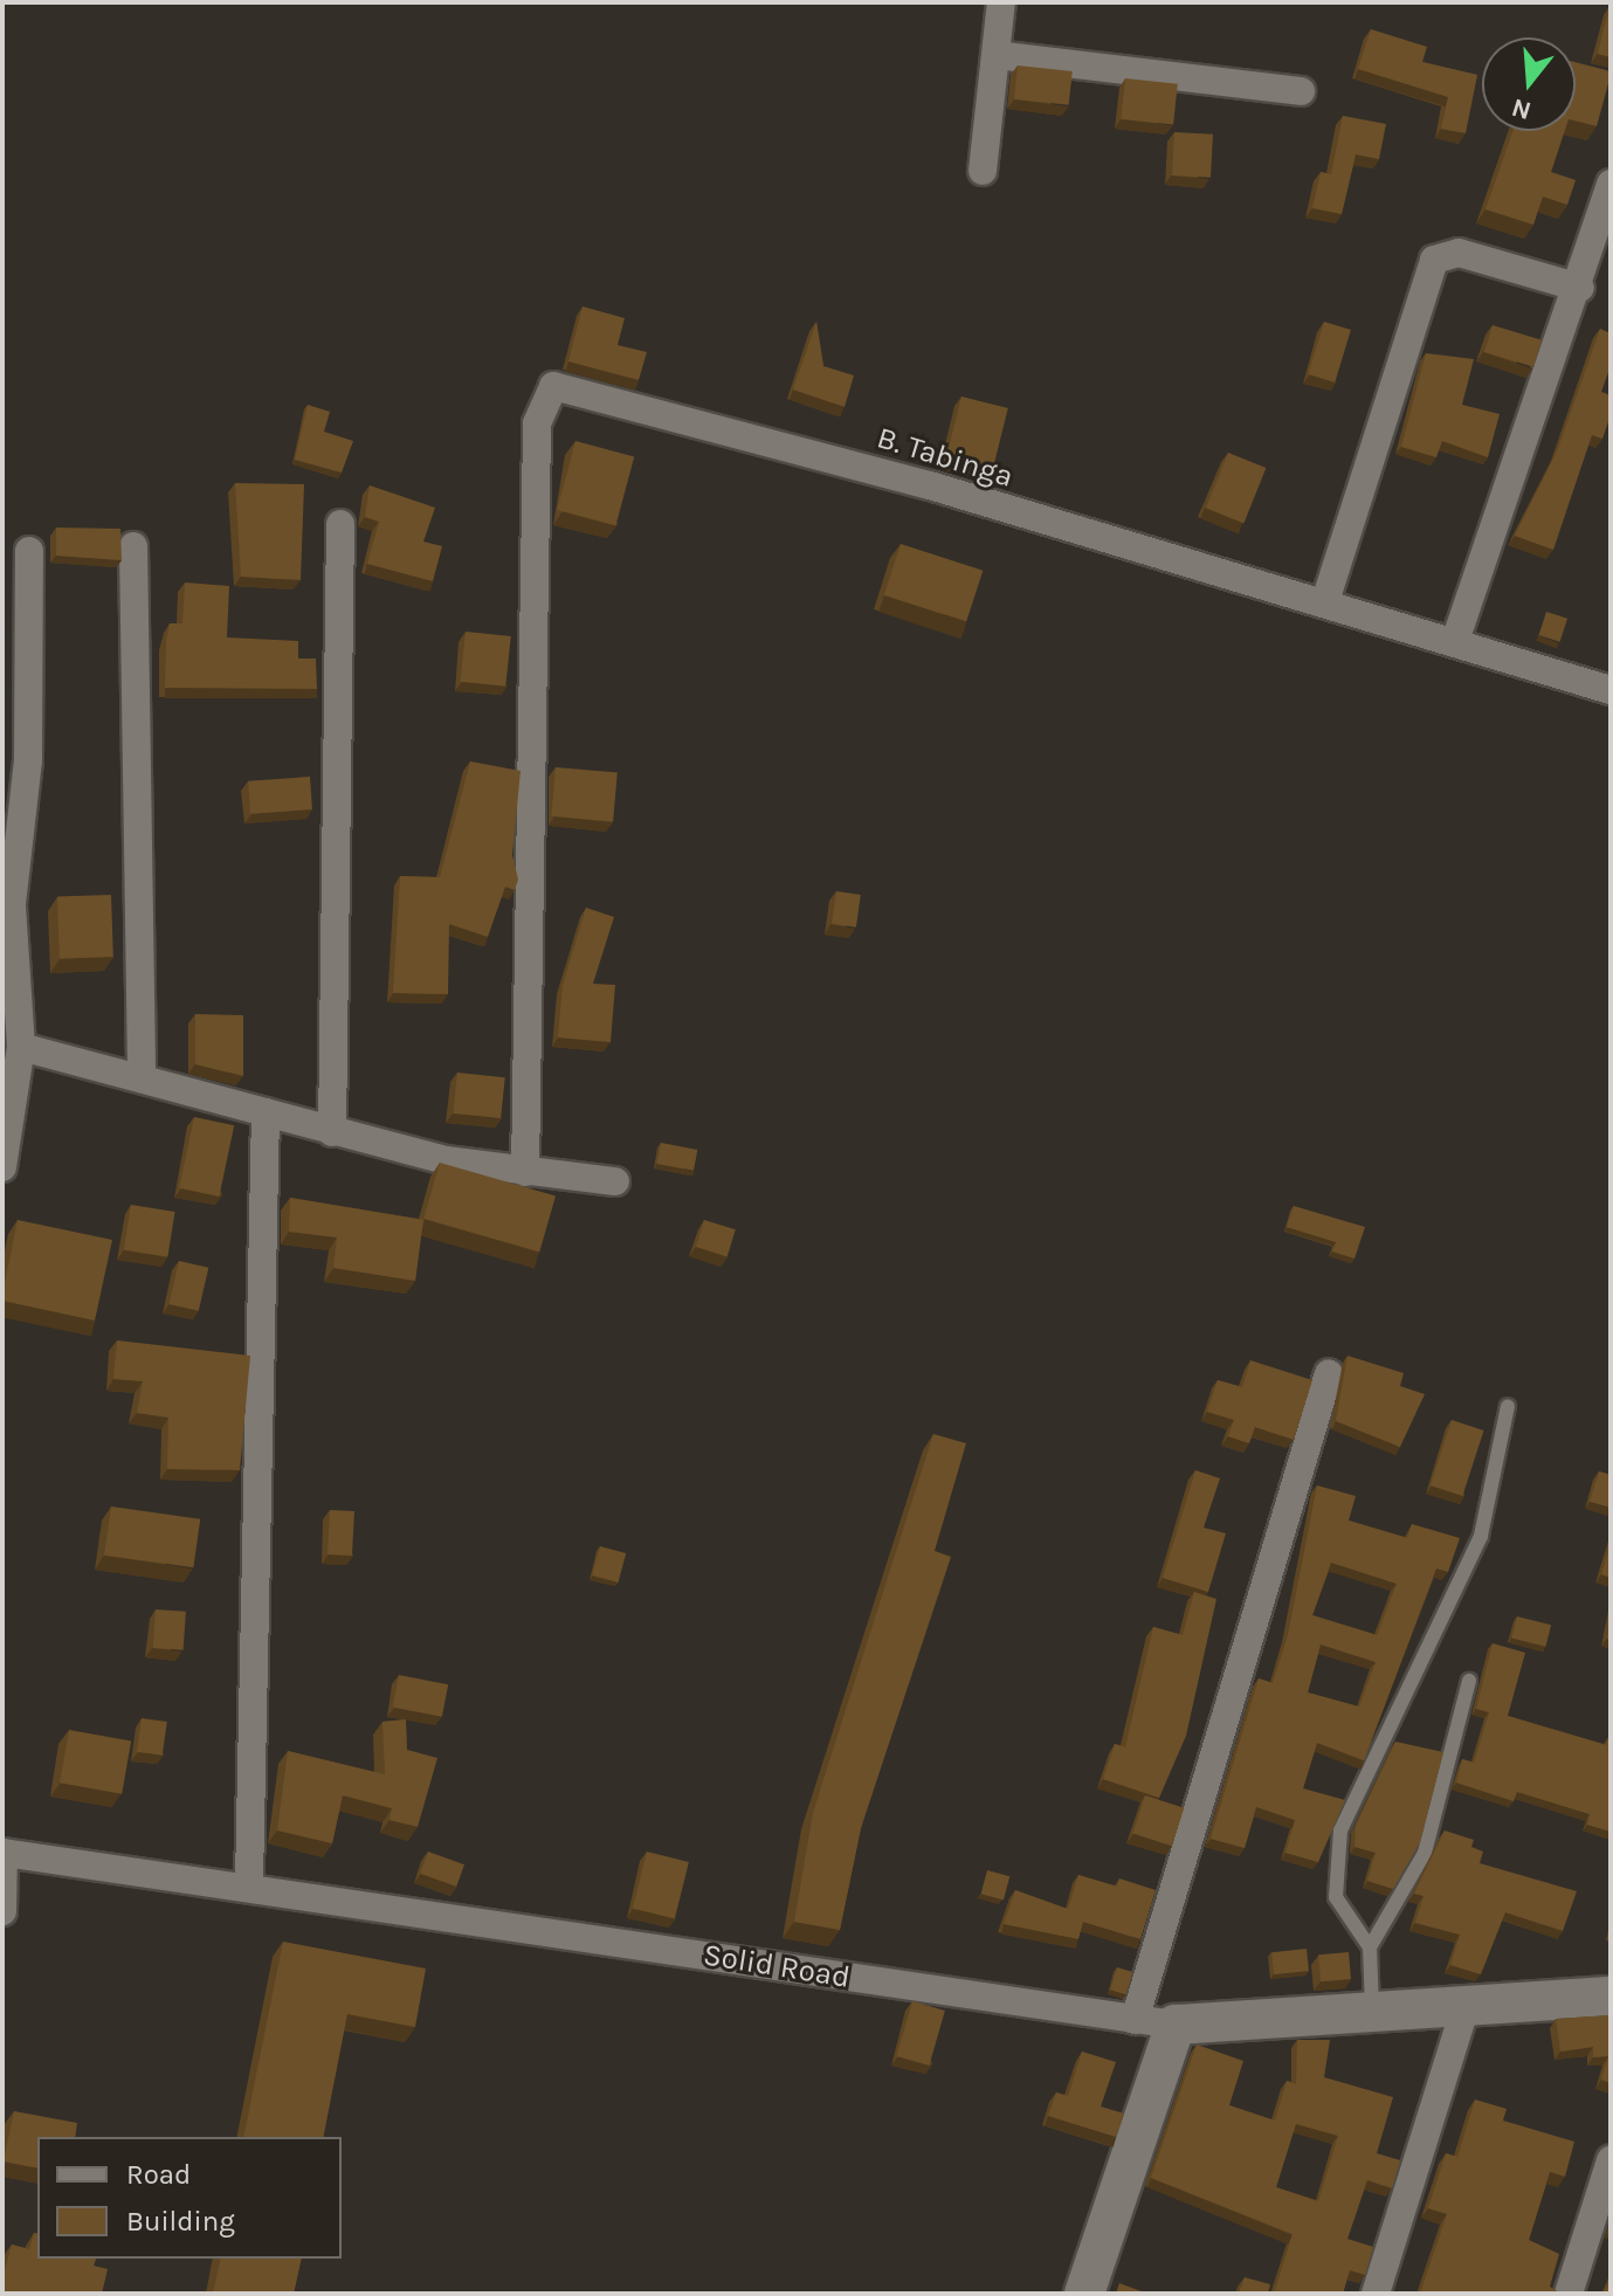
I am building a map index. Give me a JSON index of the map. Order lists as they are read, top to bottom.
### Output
{
  "streets": {
    "street": ["B. Tabinga", "Solid Road"]
  },
  "legend": ["Road", "Building"],
  "north": "bottom"
}
